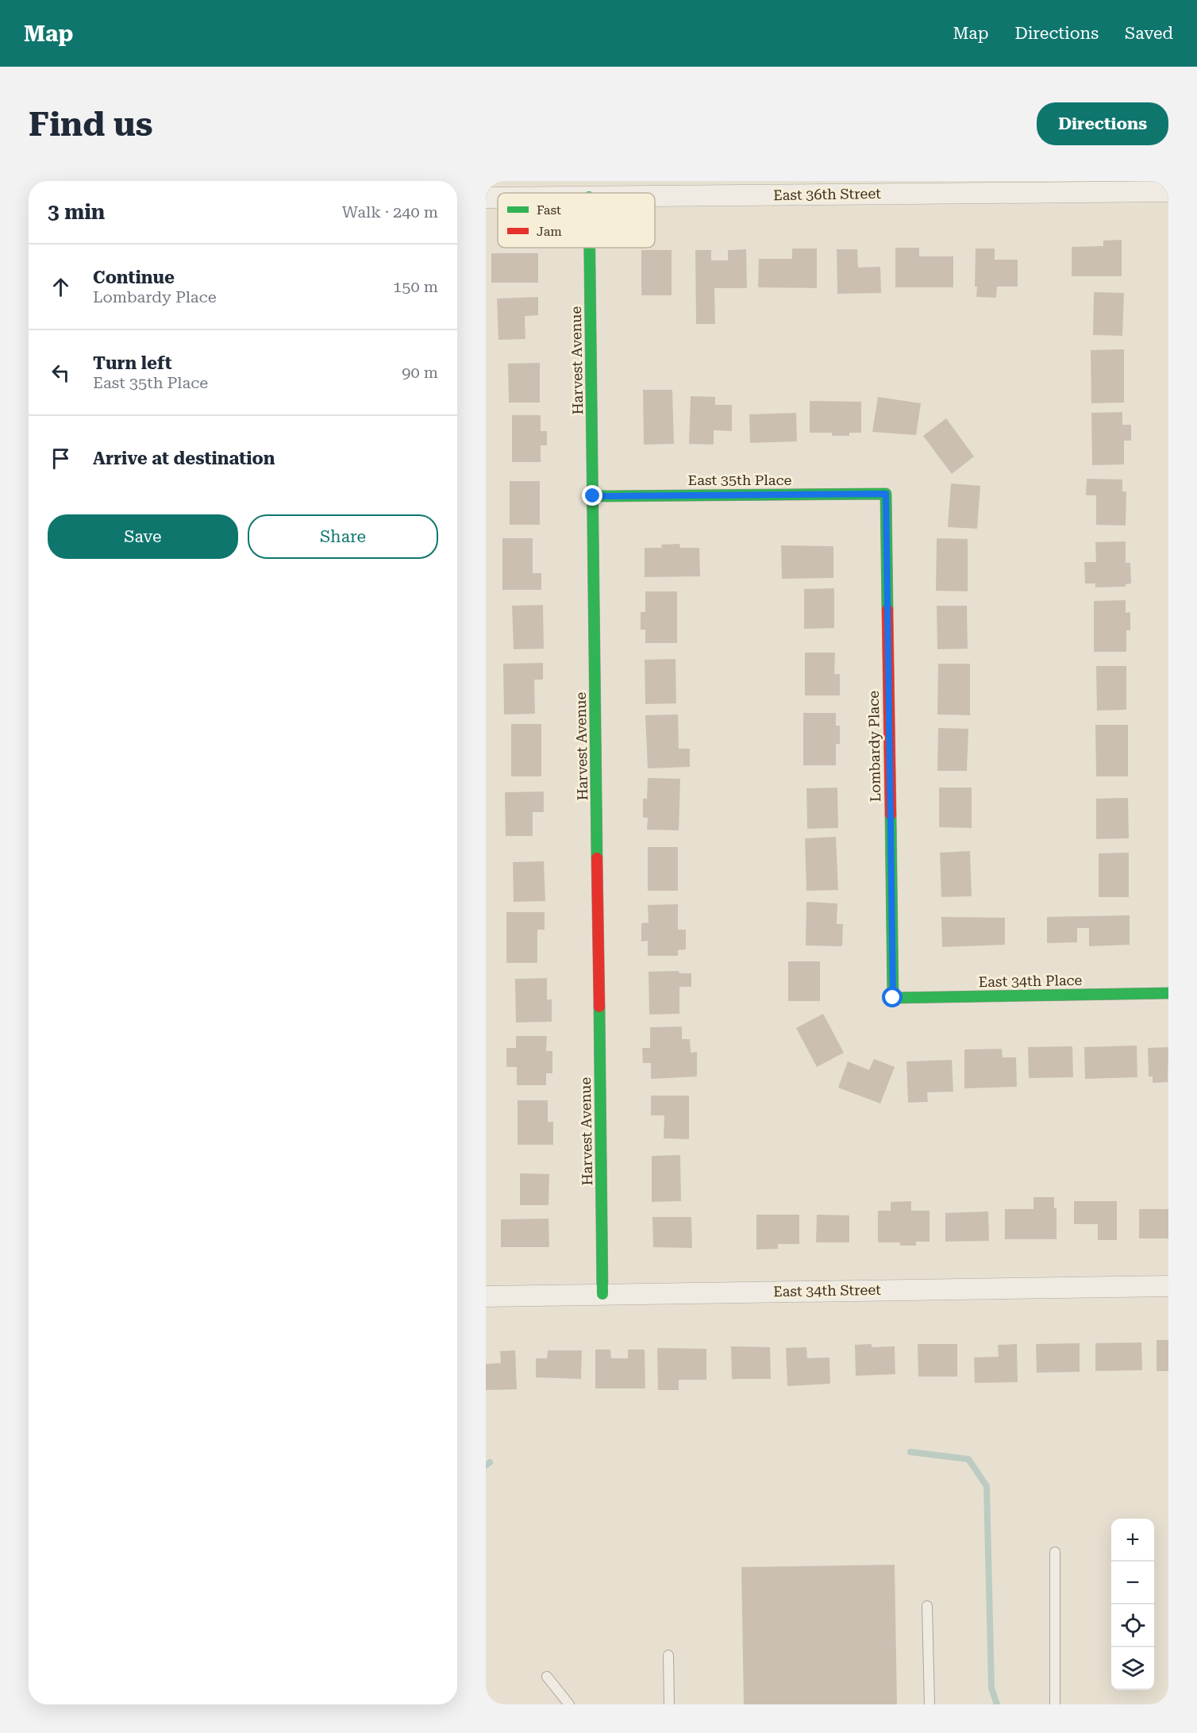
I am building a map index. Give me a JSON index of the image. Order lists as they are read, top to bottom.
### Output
{
  "streets": {
    "street": [
      "East 36th Street",
      "Harvest Avenue",
      "East 35th Place",
      "Lombardy Place",
      "East 34th Place",
      "East 34th Street"
    ]
  },
  "crossings": [
    ["Harvest Avenue", "East 35th Place"],
    ["Harvest Avenue", "East 34th Street"],
    ["East 35th Place", "Lombardy Place"],
    ["Lombardy Place", "East 34th Place"]
  ],
  "legend": ["Fast", "Jam"],
  "page": {
    "header": "Map",
    "nav": ["Map", "Directions", "Saved"],
    "buttons": [
      "Directions",
      ["Save", "Share"]
    ],
    "title": "Find us",
    "heading": ["3 min", "Walk · 240 m"],
    "list": [
      ["Continue", "Lombardy Place", "150 m"],
      ["Turn left", "East 35th Place", "90 m"],
      "Arrive at destination"
    ],
    "map_buttons": ["+", "−"]
  }
}
